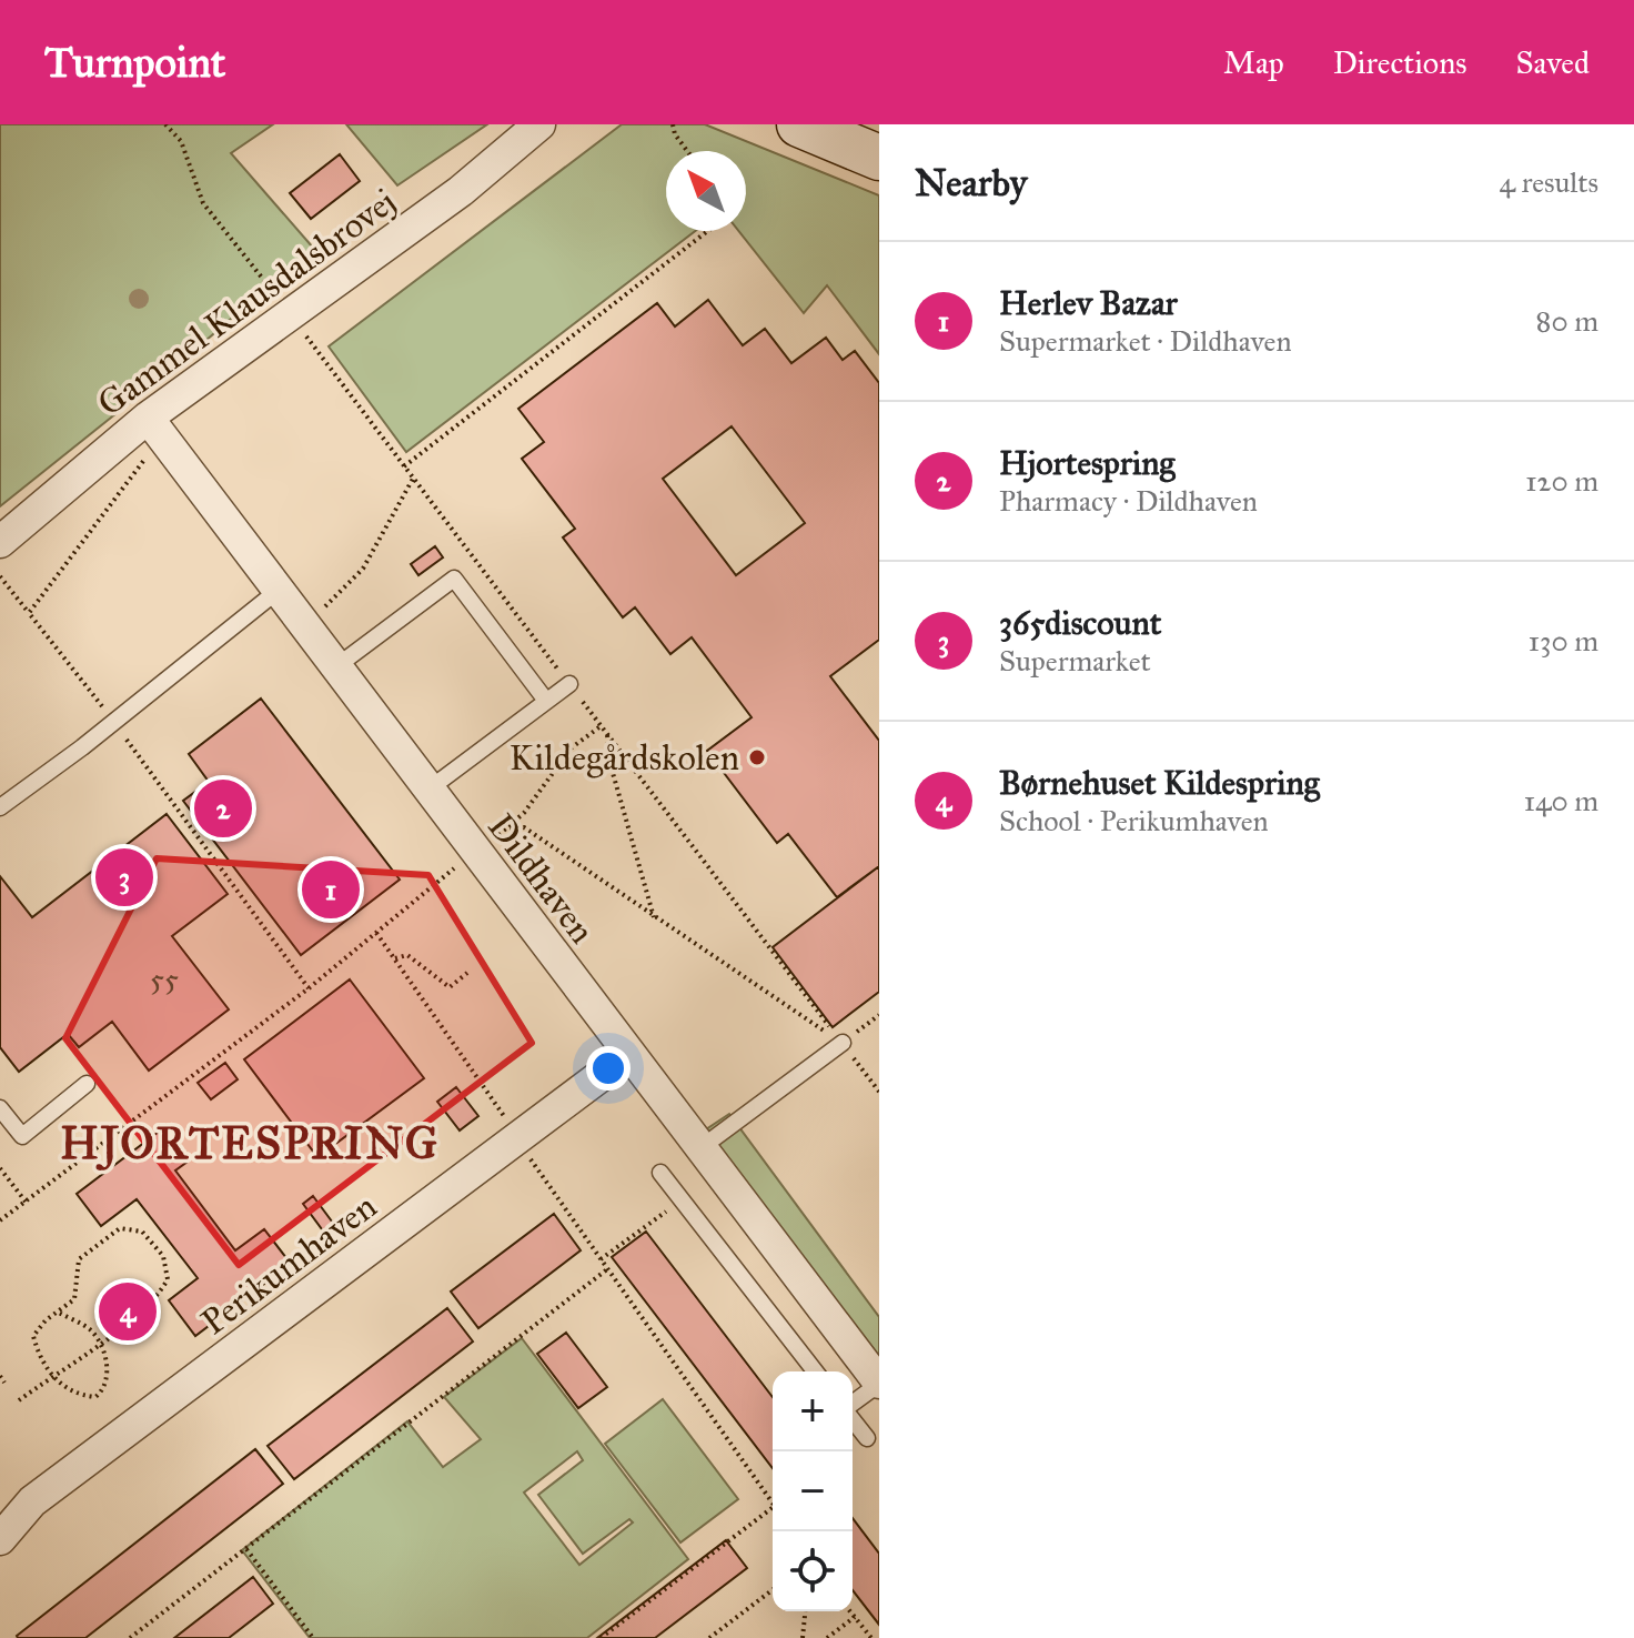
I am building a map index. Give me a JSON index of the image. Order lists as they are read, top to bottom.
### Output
{
  "streets": {
    "street": ["Gammel Klausdalsbrovej", "Dildhaven", "Perikumhaven"]
  },
  "crossings": [
    ["Gammel Klausdalsbrovej", "Dildhaven"],
    ["Dildhaven", "Perikumhaven"]
  ],
  "districts": ["HJORTESPRING"],
  "places": ["Kildegårdskolen"],
  "house_numbers": ["55"],
  "north": "top left",
  "page": {
    "header": "Turnpoint",
    "nav": ["Map", "Directions", "Saved"],
    "heading": ["Nearby", "4 results"],
    "list": [
      {
        "mark": "1",
        "name": "Herlev Bazar",
        "note": "Supermarket · Dildhaven",
        "value": "80 m"
      },
      {
        "mark": "2",
        "name": "Hjortespring",
        "note": "Pharmacy · Dildhaven",
        "value": "120 m"
      },
      {
        "mark": "3",
        "name": "365discount",
        "note": "Supermarket",
        "value": "130 m"
      },
      {
        "mark": "4",
        "name": "Børnehuset Kildespring",
        "note": "School · Perikumhaven",
        "value": "140 m"
      }
    ],
    "pins": [
      "2",
      "3",
      "1",
      "4"
    ],
    "map_buttons": ["+", "−"]
  }
}
